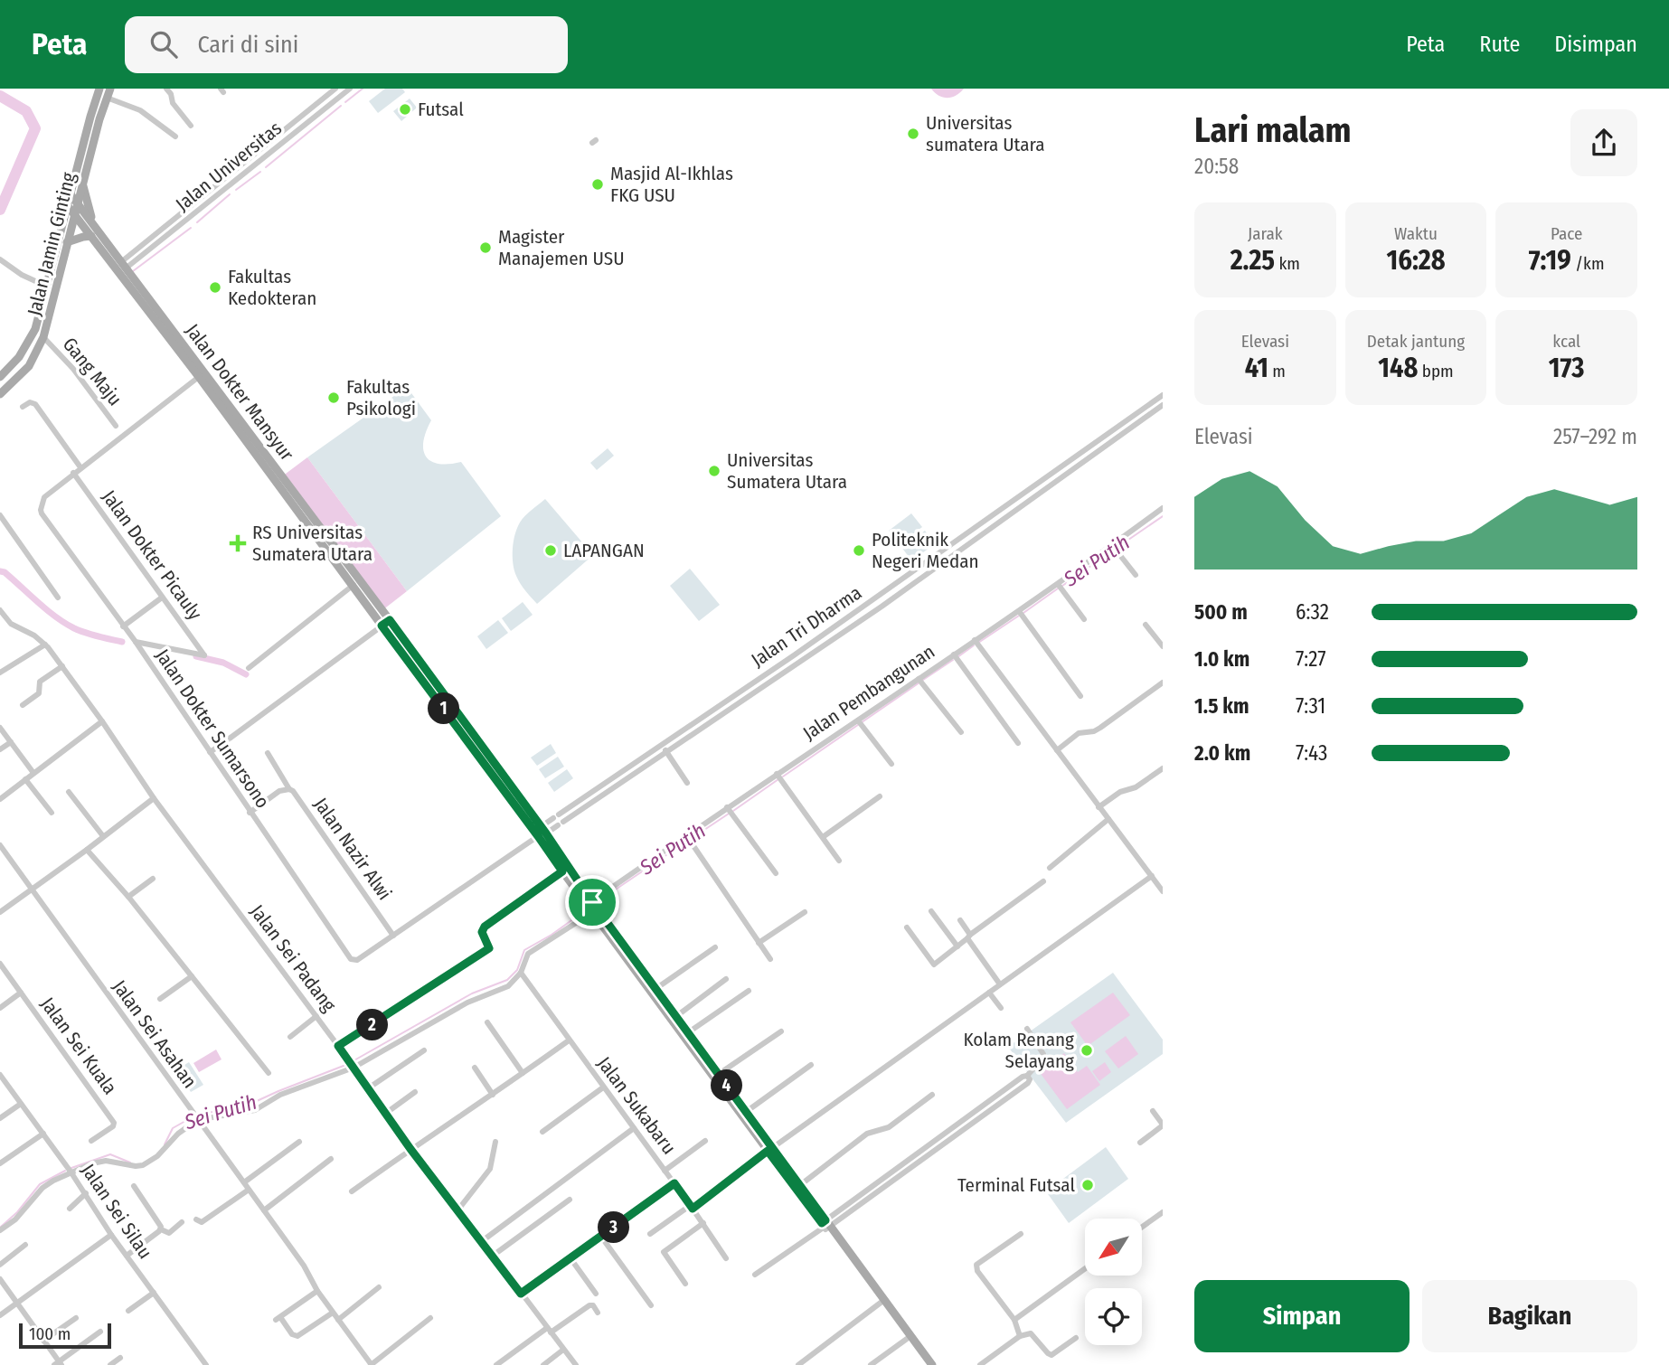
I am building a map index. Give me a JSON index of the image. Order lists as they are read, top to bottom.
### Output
{
  "streets": {
    "main road": ["Jalan Jamin Ginting", "Jalan Dokter Mansyur"],
    "street": [
      "Jalan Universitas",
      "Gang Maju",
      "Jalan Dokter Picauly",
      "Jalan Tri Dharma",
      "Jalan Pembangunan",
      "Jalan Dokter Sumarsono",
      "Jalan Nazir Alwi",
      "Jalan Sei Padang",
      "Jalan Sei Asahan",
      "Jalan Sei Kuala",
      "Jalan Sukabaru",
      "Jalan Sei Silau"
    ]
  },
  "crossings": [
    ["Jalan Universitas", "Jalan Dokter Mansyur"],
    ["Jalan Jamin Ginting", "Gang Maju"],
    ["Jalan Jamin Ginting", "Jalan Dokter Mansyur"],
    ["Jalan Dokter Mansyur", "Jalan Tri Dharma"],
    ["Jalan Dokter Mansyur", "Jalan Pembangunan"],
    ["Jalan Dokter Mansyur", "Jalan Dokter Sumarsono"],
    ["Jalan Dokter Picauly", "Jalan Dokter Sumarsono"],
    ["Jalan Tri Dharma", "Jalan Dokter Sumarsono"],
    ["Jalan Pembangunan", "Jalan Sei Padang"],
    ["Jalan Pembangunan", "Jalan Sei Asahan"],
    ["Jalan Pembangunan", "Jalan Sukabaru"],
    ["Jalan Dokter Sumarsono", "Jalan Nazir Alwi"]
  ],
  "water": ["Sei Putih"],
  "places": {
    "other": [
      "Futsal",
      "Universitas sumatera Utara",
      "Masjid Al-Ikhlas FKG USU",
      "Magister Manajemen USU",
      "Fakultas Kedokteran",
      "Fakultas Psikologi",
      "Universitas Sumatera Utara",
      "LAPANGAN",
      "Politeknik Negeri Medan",
      "Kolam Renang Selayang",
      "Terminal Futsal"
    ],
    "health": ["RS Universitas Sumatera Utara"]
  },
  "scale_bar": "100 m",
  "north": "bottom left",
  "page": {
    "header": "Peta",
    "search": "Cari di sini",
    "nav": ["Peta", "Rute", "Disimpan"],
    "heading": ["Lari malam", "20:58"],
    "stats": [
      ["Jarak", "2.25 km"],
      ["Waktu", "16:28"],
      ["Pace", "7:19 /km"],
      ["Elevasi", "41 m"],
      ["Detak jantung", "148 bpm"],
      ["kcal", "173"]
    ],
    "chart": ["Elevasi", "257–292 m"],
    "list": [
      {
        "name": "500 m",
        "note": "6:32"
      },
      {
        "name": "1.0 km",
        "note": "7:27"
      },
      {
        "name": "1.5 km",
        "note": "7:31"
      },
      {
        "name": "2.0 km",
        "note": "7:43"
      }
    ],
    "pins": [
      "1",
      "2",
      "4",
      "3"
    ],
    "buttons": ["Simpan", "Bagikan"],
    "scale": "100 m"
  }
}
